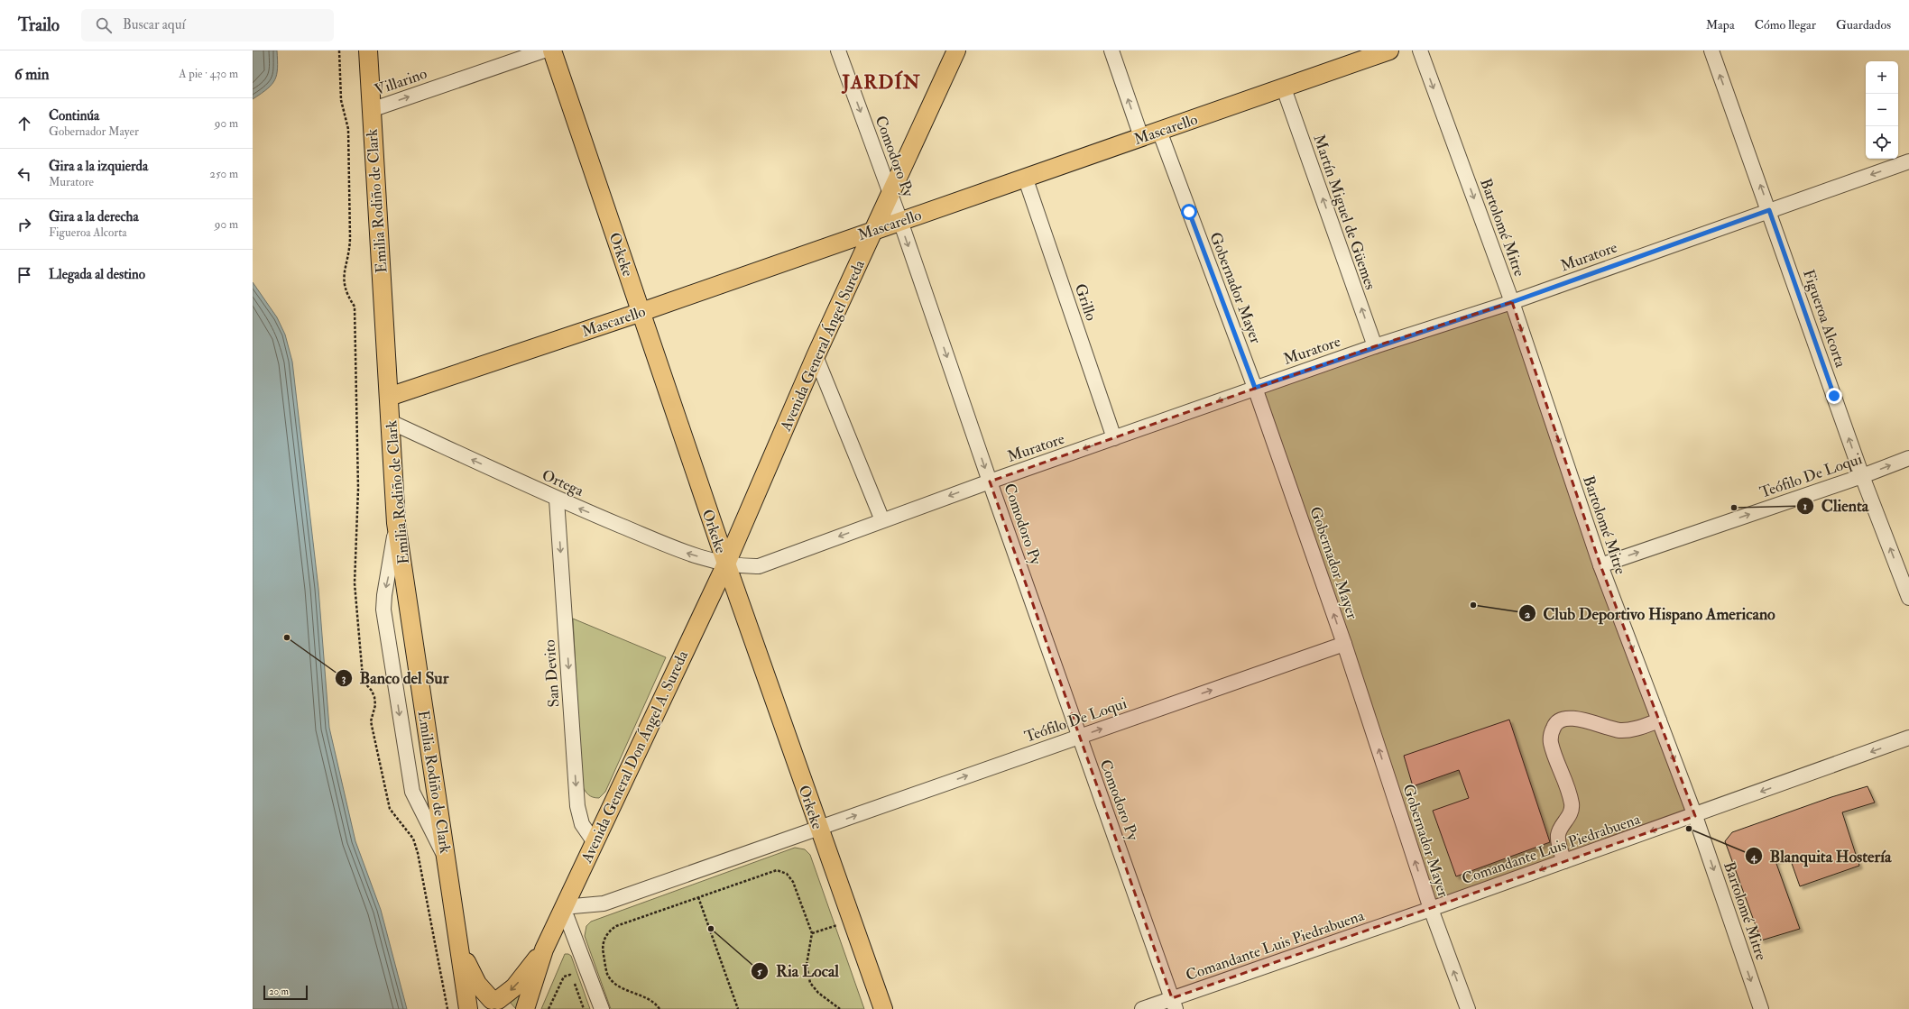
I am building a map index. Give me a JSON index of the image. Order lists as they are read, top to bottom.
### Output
{
  "streets": {
    "main road": [
      "Mascarello",
      "Emilia Rodiño de Clark",
      "Orkeke",
      "Avenida General Ángel Sureda",
      "Avenida General Don Ángel A. Sureda"
    ],
    "street": [
      "Villarino",
      "Comodoro Py",
      "Martín Miguel de Güemes",
      "Bartolomé Mitre",
      "Muratore",
      "Gobernador Mayer",
      "Grillo",
      "Figueroa Alcorta",
      "Teófilo De Loqui",
      "Ortega",
      "San Devito",
      "Comandante Luis Piedrabuena"
    ]
  },
  "crossings": [
    ["Villarino", "Emilia Rodiño de Clark"],
    ["Mascarello", "Comodoro Py"],
    ["Mascarello", "Emilia Rodiño de Clark"],
    ["Mascarello", "Martín Miguel de Güemes"],
    ["Mascarello", "Orkeke"],
    ["Mascarello", "Gobernador Mayer"],
    ["Mascarello", "Grillo"],
    ["Mascarello", "Avenida General Ángel Sureda"],
    ["Comodoro Py", "Muratore"],
    ["Comodoro Py", "Avenida General Ángel Sureda"],
    ["Comodoro Py", "Teófilo De Loqui"],
    ["Comodoro Py", "Comandante Luis Piedrabuena"],
    ["Emilia Rodiño de Clark", "Ortega"],
    ["Emilia Rodiño de Clark", "Avenida General Don Ángel A. Sureda"],
    ["Martín Miguel de Güemes", "Muratore"],
    ["Bartolomé Mitre", "Muratore"],
    ["Bartolomé Mitre", "Teófilo De Loqui"],
    ["Bartolomé Mitre", "Comandante Luis Piedrabuena"],
    ["Orkeke", "Muratore"],
    ["Orkeke", "Avenida General Ángel Sureda"],
    ["Orkeke", "Teófilo De Loqui"],
    ["Orkeke", "Ortega"],
    ["Orkeke", "Avenida General Don Ángel A. Sureda"],
    ["Muratore", "Gobernador Mayer"],
    ["Muratore", "Grillo"],
    ["Muratore", "Figueroa Alcorta"],
    ["Muratore", "Avenida General Ángel Sureda"],
    ["Muratore", "Ortega"],
    ["Muratore", "Avenida General Don Ángel A. Sureda"],
    ["Gobernador Mayer", "Teófilo De Loqui"],
    ["Gobernador Mayer", "Comandante Luis Piedrabuena"],
    ["Figueroa Alcorta", "Teófilo De Loqui"],
    ["Avenida General Ángel Sureda", "Ortega"],
    ["Avenida General Ángel Sureda", "Avenida General Don Ángel A. Sureda"],
    ["Teófilo De Loqui", "Avenida General Don Ángel A. Sureda"],
    ["Ortega", "San Devito"],
    ["Ortega", "Avenida General Don Ángel A. Sureda"],
    ["San Devito", "Avenida General Don Ángel A. Sureda"]
  ],
  "one_way": [
    "Villarino",
    "Martín Miguel de Güemes",
    "Bartolomé Mitre",
    "Muratore",
    "Gobernador Mayer",
    "Figueroa Alcorta",
    "Teófilo De Loqui",
    "Ortega",
    "San Devito",
    "Comandante Luis Piedrabuena"
  ],
  "districts": ["JARDÍN"],
  "places": [
    "Clienta",
    "Club Deportivo Hispano Americano",
    "Banco del Sur",
    "Blanquita Hostería",
    "Ria Local"
  ],
  "scale_bar": "20 m",
  "page": {
    "header": "Trailo",
    "search": "Buscar aquí",
    "nav": ["Mapa", "Cómo llegar", "Guardados"],
    "heading": ["6 min", "A pie · 430 m"],
    "map_buttons": ["+", "−"],
    "list": [
      ["Continúa", "Gobernador Mayer", "90 m"],
      ["Gira a la izquierda", "Muratore", "250 m"],
      ["Gira a la derecha", "Figueroa Alcorta", "90 m"],
      "Llegada al destino"
    ],
    "scale": "20 m"
  }
}
